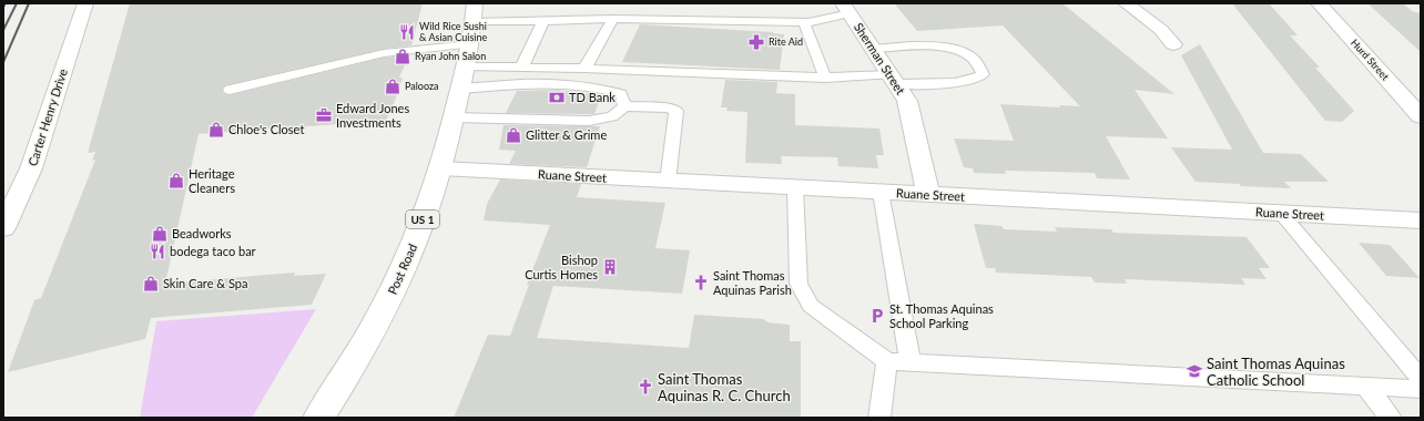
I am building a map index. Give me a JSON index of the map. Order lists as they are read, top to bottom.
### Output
{
  "streets": {
    "street": [
      "Sherman Street",
      "Hurd Street",
      "Carter Henry Drive",
      "Ruane Street",
      "US 1",
      "Post Road"
    ]
  },
  "crossings": [
    ["Sherman Street", "Ruane Street"],
    ["Ruane Street", "Post Road"]
  ],
  "places": {
    "restaurant": ["Wild Rice Sushi & Asian Cuisine", "bodega taco bar"],
    "pharmacy": ["Rite Aid"],
    "shop": [
      "Ryan John Salon",
      "Palooza",
      "Chloe's Closet",
      "Glitter & Grime",
      "Heritage Cleaners",
      "Beadworks",
      "Skin Care & Spa"
    ],
    "bank": ["TD Bank"],
    "office": ["Edward Jones Investments"],
    "building": ["Bishop Curtis Homes"],
    "church": ["Saint Thomas Aquinas Parish", "Saint Thomas Aquinas R. C. Church"],
    "parking": ["St. Thomas Aquinas School Parking"],
    "school or university": ["Saint Thomas Aquinas Catholic School"]
  }
}
